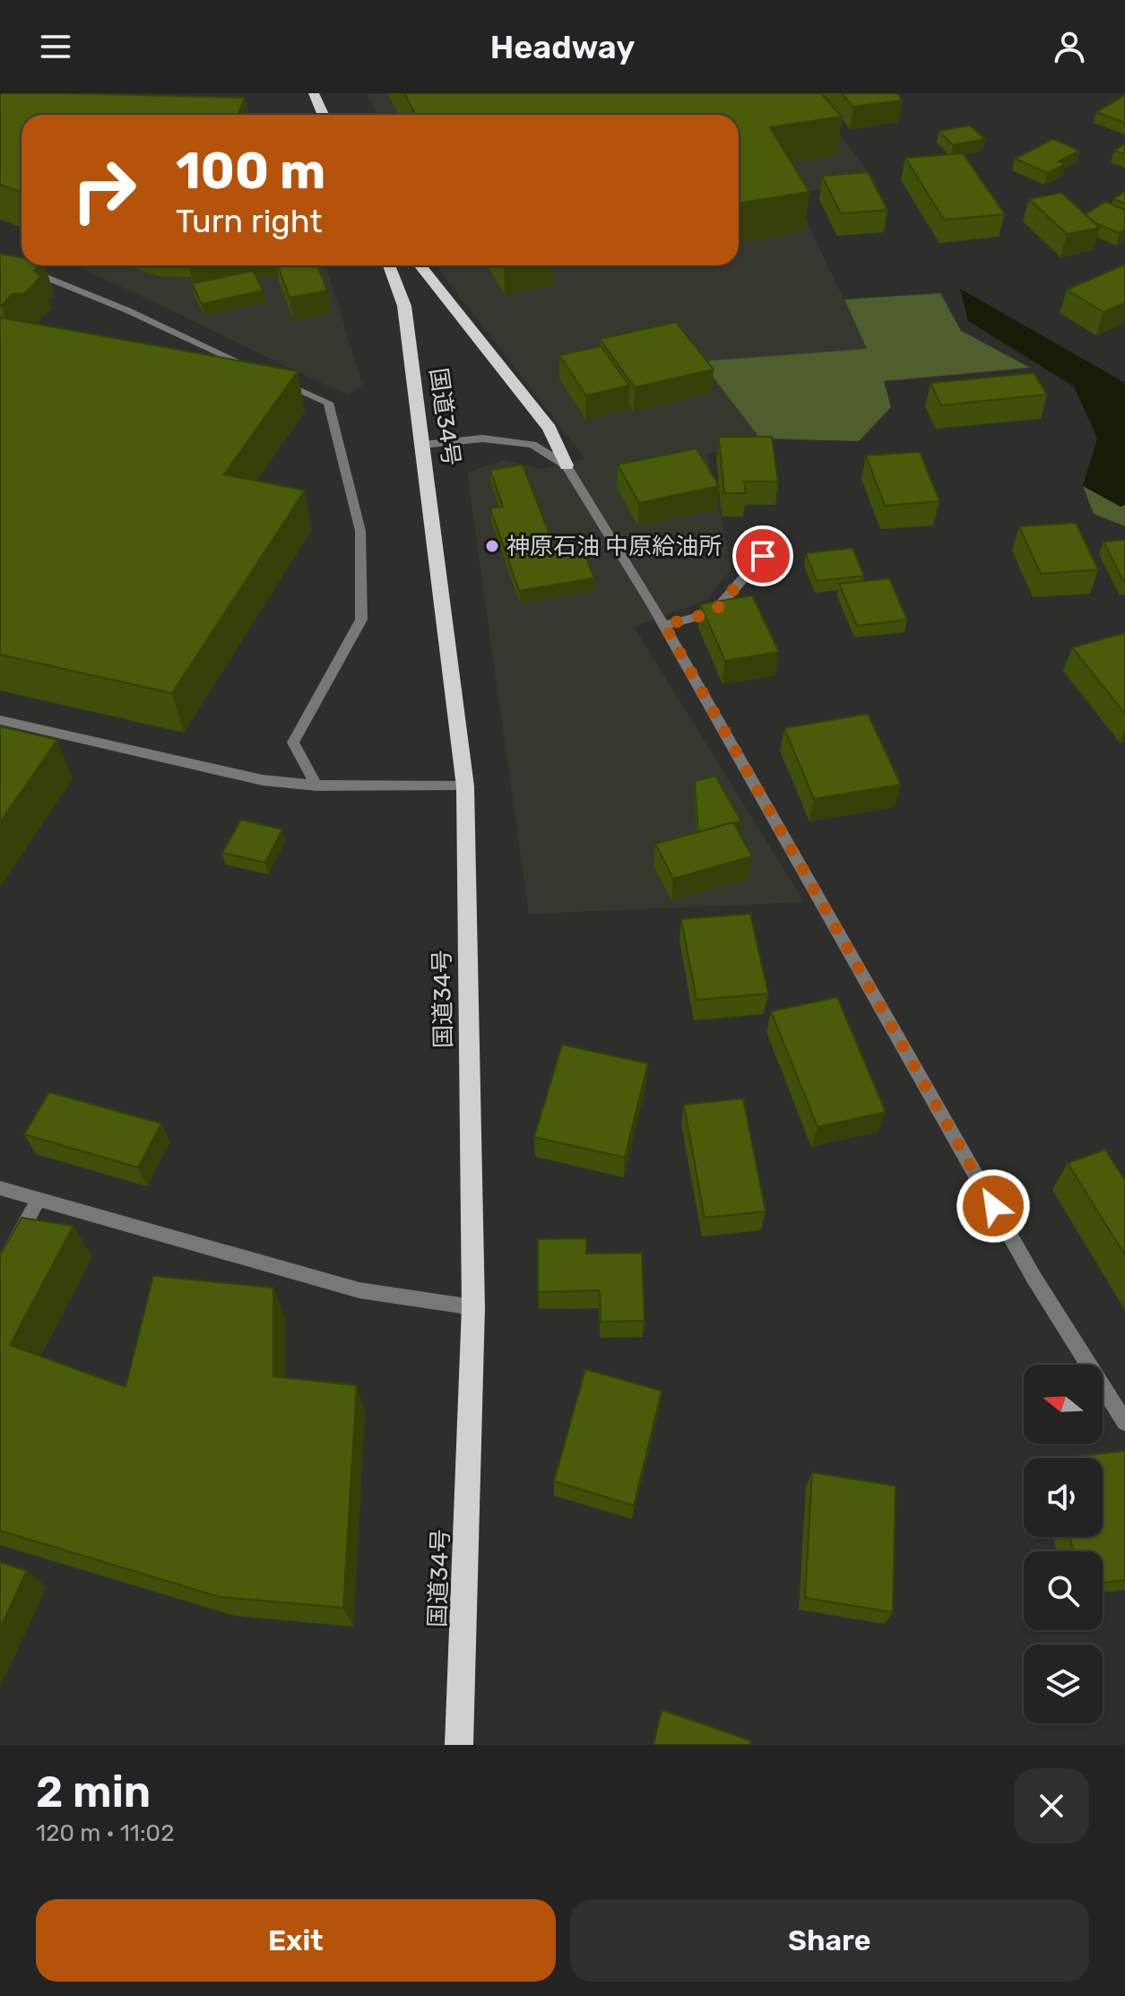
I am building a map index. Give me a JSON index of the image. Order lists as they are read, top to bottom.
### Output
{
  "streets": {
    "highway": ["国道34号"]
  },
  "places": ["神原石油 中原給油所"],
  "north": "left",
  "page": {
    "header": "Headway",
    "turn": ["100 m", "Turn right"],
    "heading": ["2 min", "120 m · 11:02"],
    "buttons": ["Exit", "Share"]
  }
}
